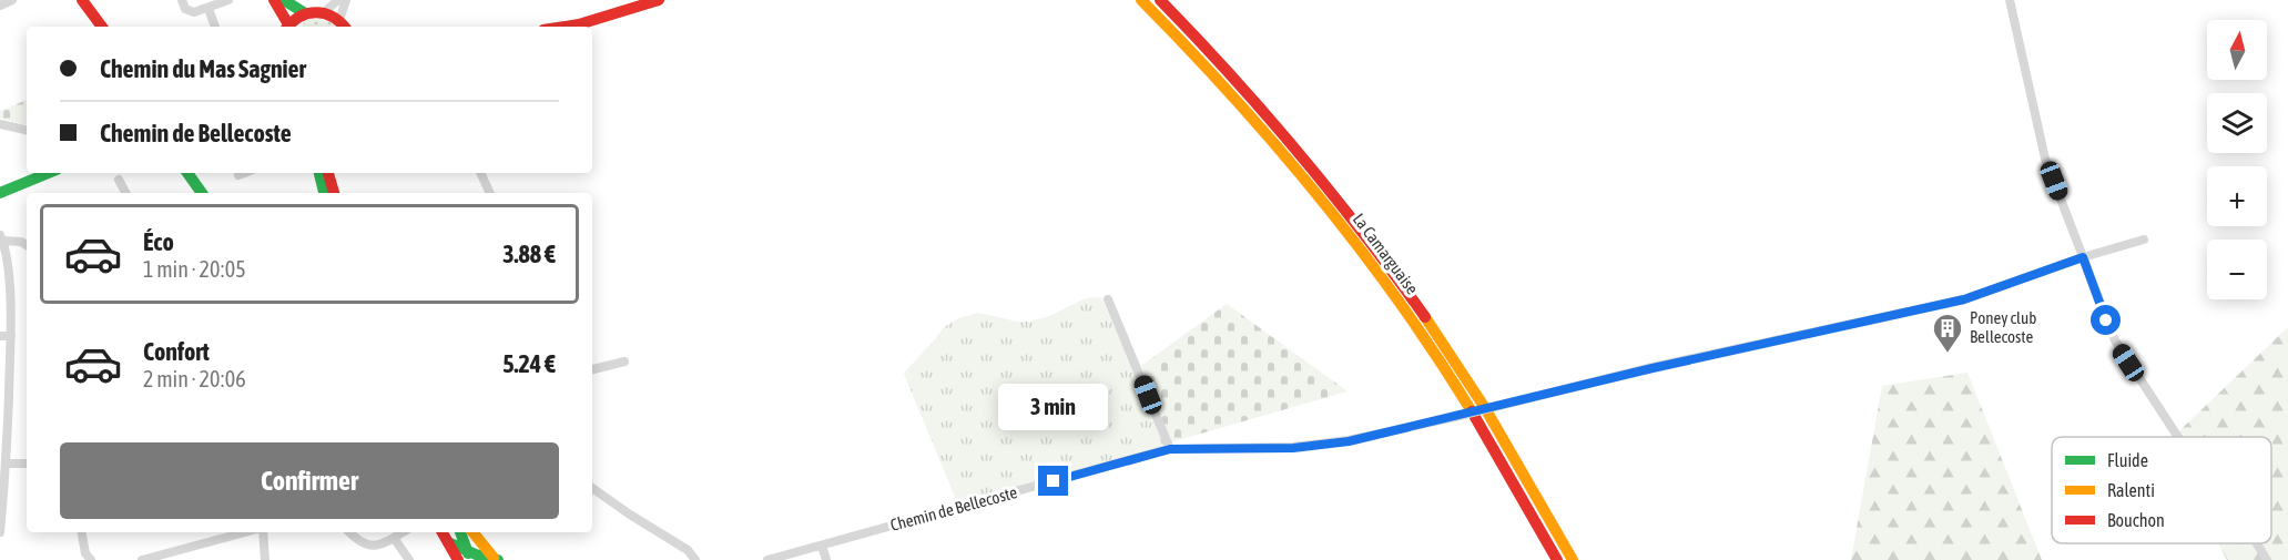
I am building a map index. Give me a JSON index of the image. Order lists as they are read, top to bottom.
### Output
{
  "streets": {
    "main road": ["La Camarguaise"],
    "street": ["Chemin de Bellecoste"]
  },
  "places": {
    "building": ["Poney club Bellecoste"]
  },
  "legend": ["Fluide", "Ralenti", "Bouchon"],
  "north": "top",
  "page": {
    "map_buttons": ["+", "−"],
    "banner": ["Chemin du Mas Sagnier", "Chemin de Bellecoste"],
    "list": [
      {
        "name": "Éco",
        "note": "1 min · 20:05",
        "value": "3.88 €"
      },
      {
        "name": "Confort",
        "note": "2 min · 20:06",
        "value": "5.24 €"
      }
    ],
    "bubble": "3 min",
    "buttons": "Confirmer"
  }
}
